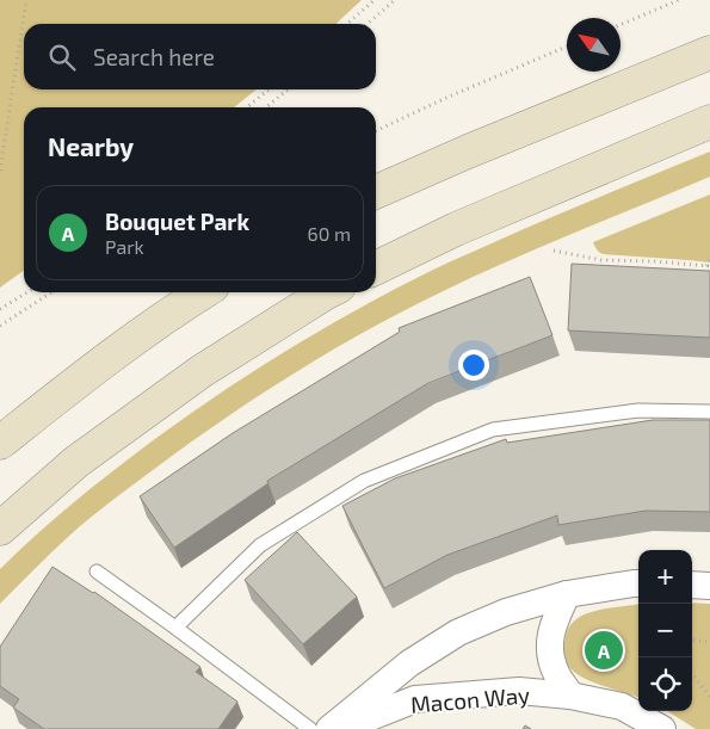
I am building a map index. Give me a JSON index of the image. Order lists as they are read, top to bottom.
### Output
{
  "streets": {
    "street": ["Macon Way"]
  },
  "north": "top left",
  "page": {
    "search": "Search here",
    "heading": "Nearby",
    "list": [
      {
        "mark": "A",
        "name": "Bouquet Park",
        "note": "Park",
        "value": "60 m"
      }
    ],
    "map_buttons": ["+", "−"],
    "pins": "A"
  }
}
